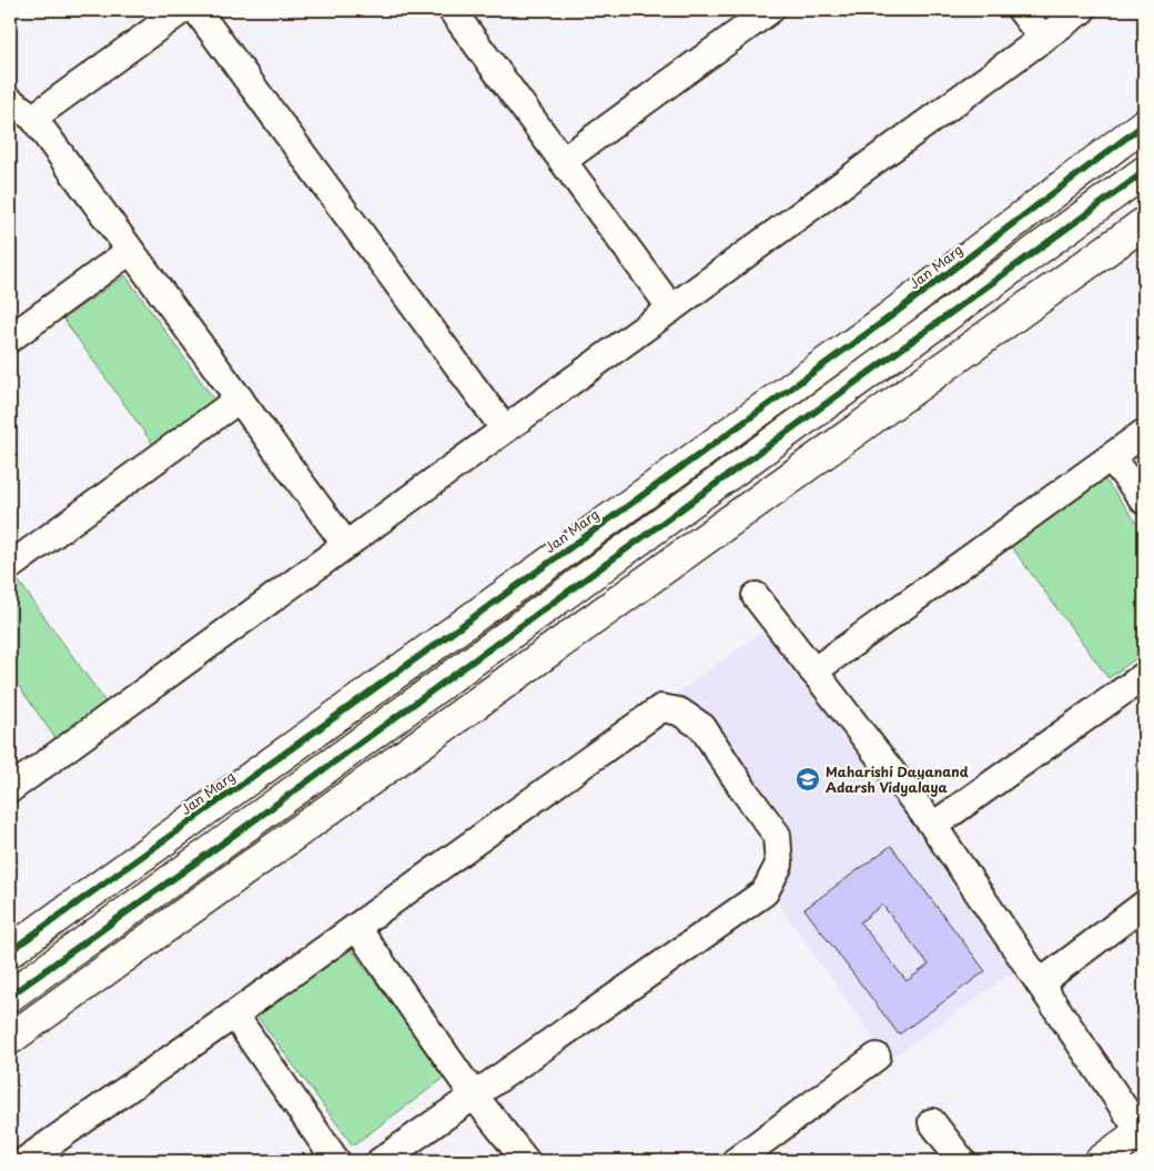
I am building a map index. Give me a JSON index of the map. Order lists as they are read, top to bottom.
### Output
{
  "streets": {
    "main road": ["Jan Marg"]
  },
  "places": {
    "school or university": ["Maharishi Dayanand Adarsh Vidyalaya"]
  }
}
